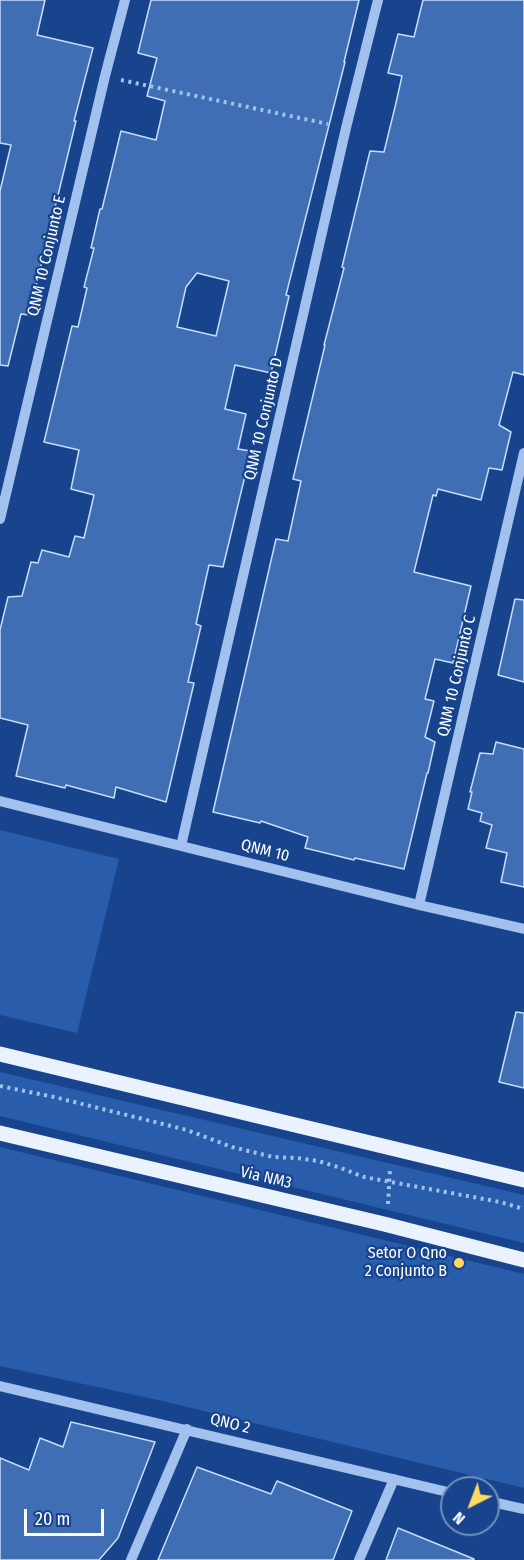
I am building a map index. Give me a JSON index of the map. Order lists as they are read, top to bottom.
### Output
{
  "streets": {
    "main road": ["Via NM3"],
    "street": [
      "QNM 10 Conjunto E",
      "QNM 10 Conjunto D",
      "QNM 10 Conjunto C",
      "QNM 10",
      "QNO 2"
    ]
  },
  "crossings": [
    ["QNM 10 Conjunto D", "QNM 10"],
    ["QNM 10 Conjunto C", "QNM 10"]
  ],
  "places": ["Setor O Qno 2 Conjunto B"],
  "scale_bar": "20 m",
  "north": "bottom left"
}
